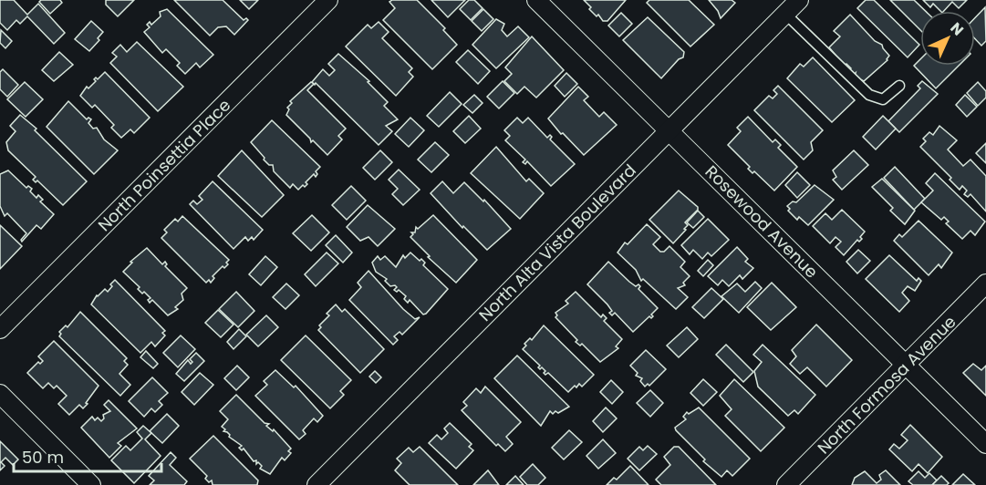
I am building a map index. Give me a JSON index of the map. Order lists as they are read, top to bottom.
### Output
{
  "streets": {
    "street": [
      "North Poinsettia Place",
      "Rosewood Avenue",
      "North Alta Vista Boulevard",
      "North Formosa Avenue"
    ]
  },
  "crossings": [
    ["Rosewood Avenue", "North Alta Vista Boulevard"],
    ["Rosewood Avenue", "North Formosa Avenue"]
  ],
  "scale_bar": "50 m",
  "north": "top right"
}
